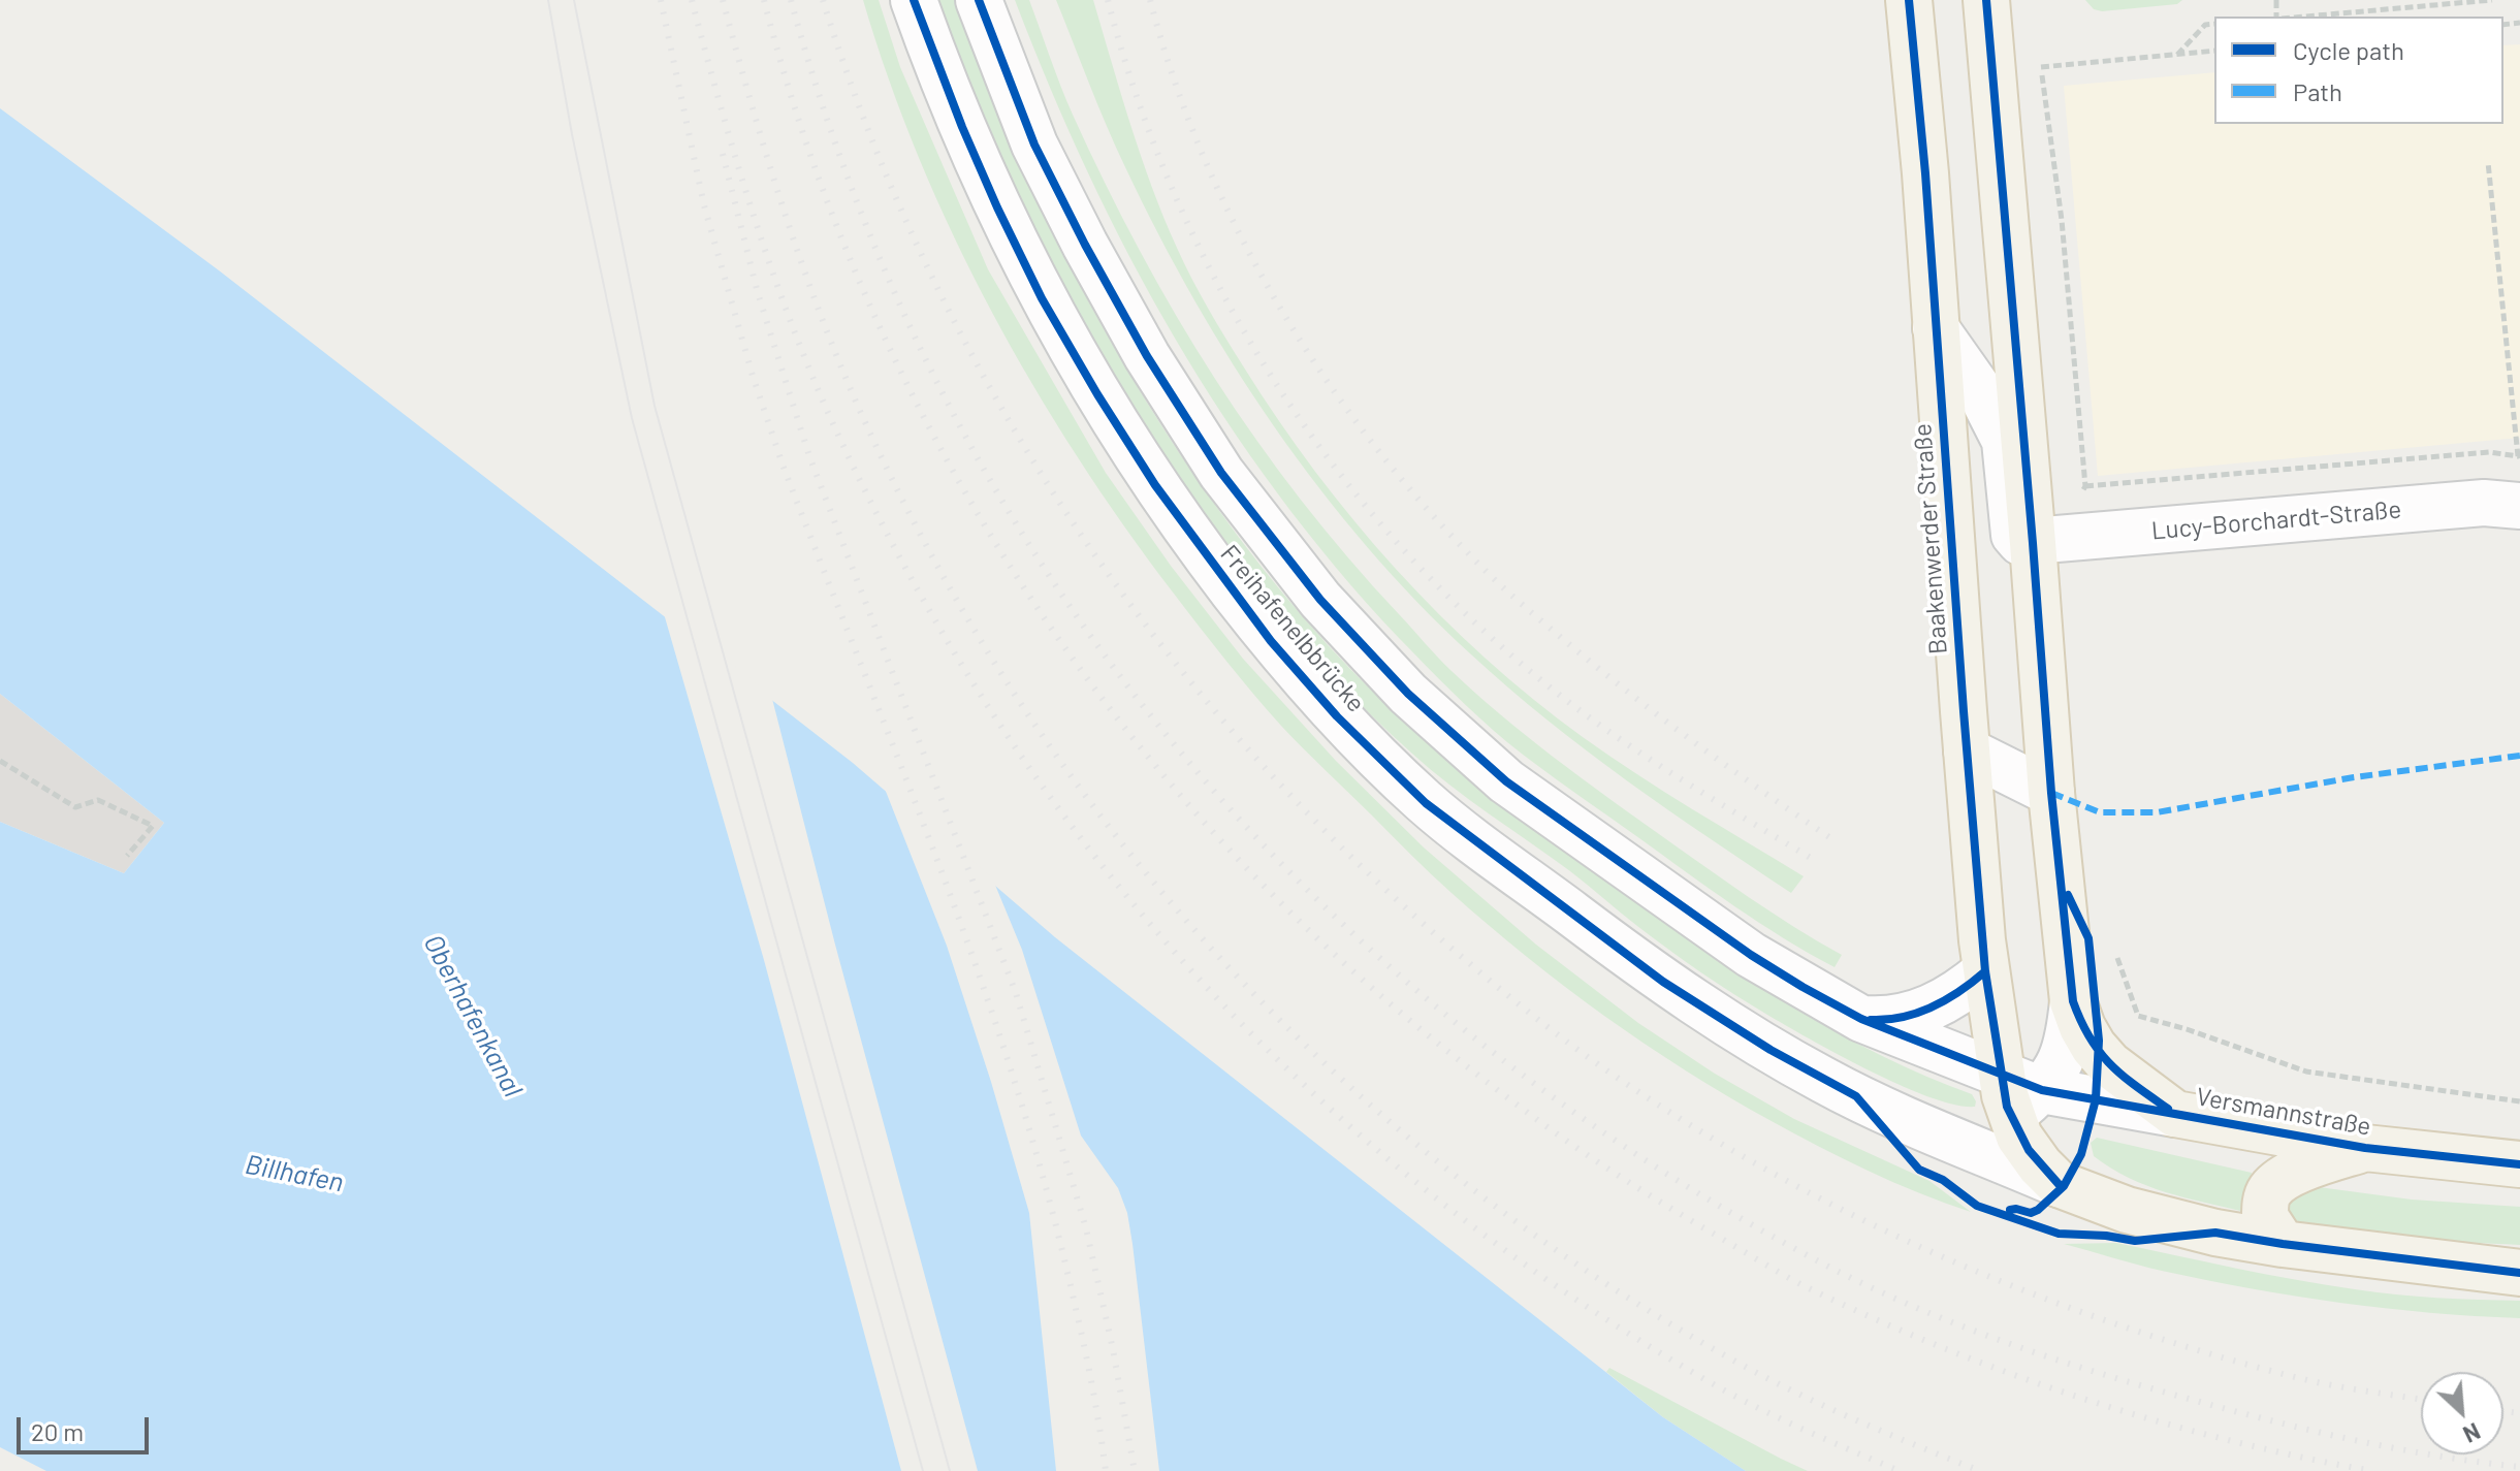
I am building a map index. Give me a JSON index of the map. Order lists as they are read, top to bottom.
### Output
{
  "streets": {
    "main road": ["Baakenwerder Straße", "Versmannstraße"],
    "street": ["Lucy-Borchardt-Straße", "Freihafenelbbrücke"]
  },
  "crossings": [
    ["Baakenwerder Straße", "Freihafenelbbrücke"],
    ["Baakenwerder Straße", "Versmannstraße"],
    ["Freihafenelbbrücke", "Versmannstraße"]
  ],
  "water": ["Oberhafenkanal", "Billhafen"],
  "legend": ["Cycle path", "Path"],
  "scale_bar": "20 m",
  "north": "bottom right"
}
